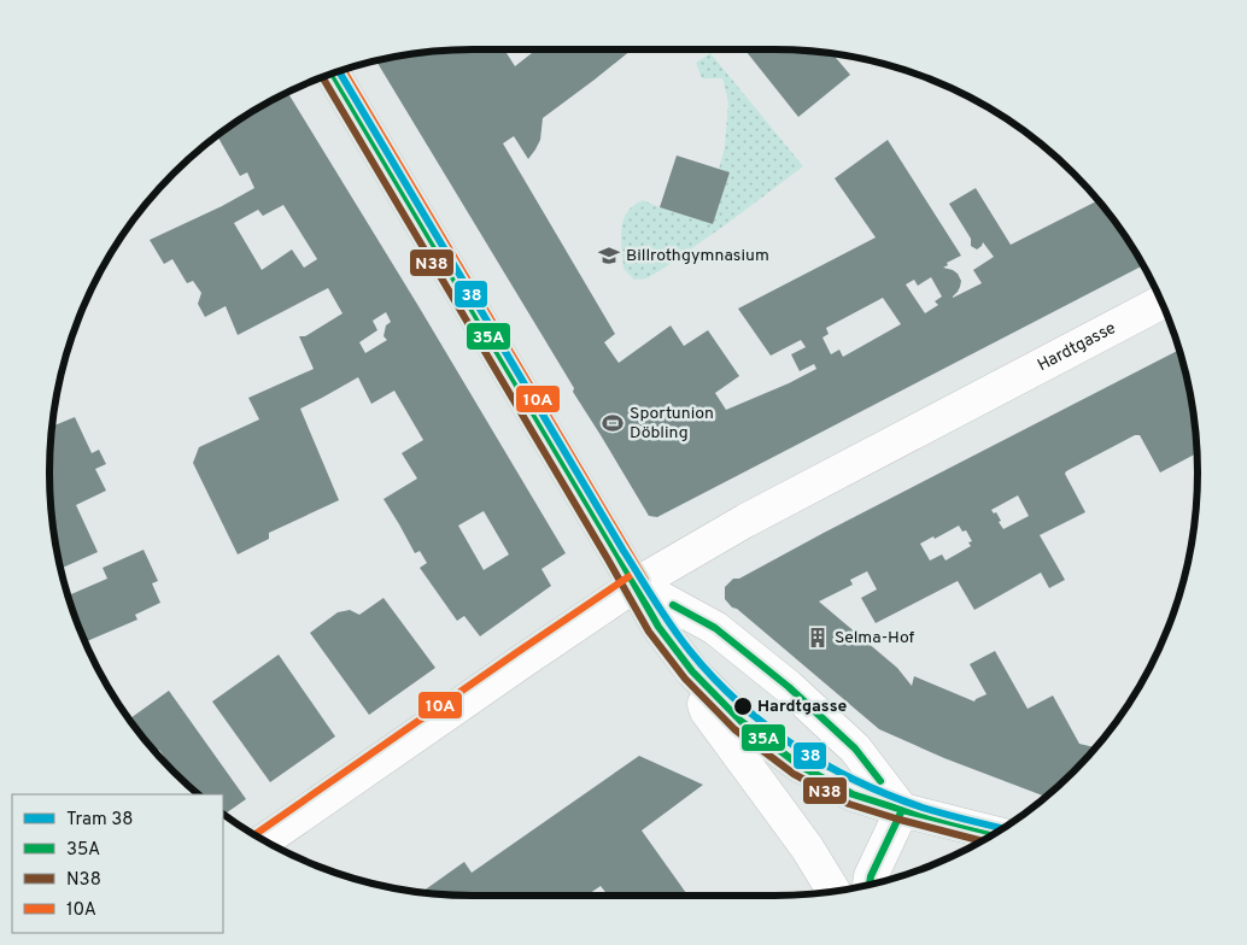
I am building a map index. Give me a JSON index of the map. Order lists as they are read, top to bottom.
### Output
{
  "streets": {
    "street": ["Hardtgasse"]
  },
  "places": {
    "school or university": ["Billrothgymnasium"],
    "sports": ["Sportunion Döbling"],
    "building": ["Selma-Hof"],
    "other": ["Hardtgasse"]
  },
  "lines": [
    "transit line 10A",
    "tram line 38",
    "transit line 35A",
    "transit line N38"
  ],
  "legend": [
    "Tram 38",
    "35A",
    "N38",
    "10A"
  ]
}
